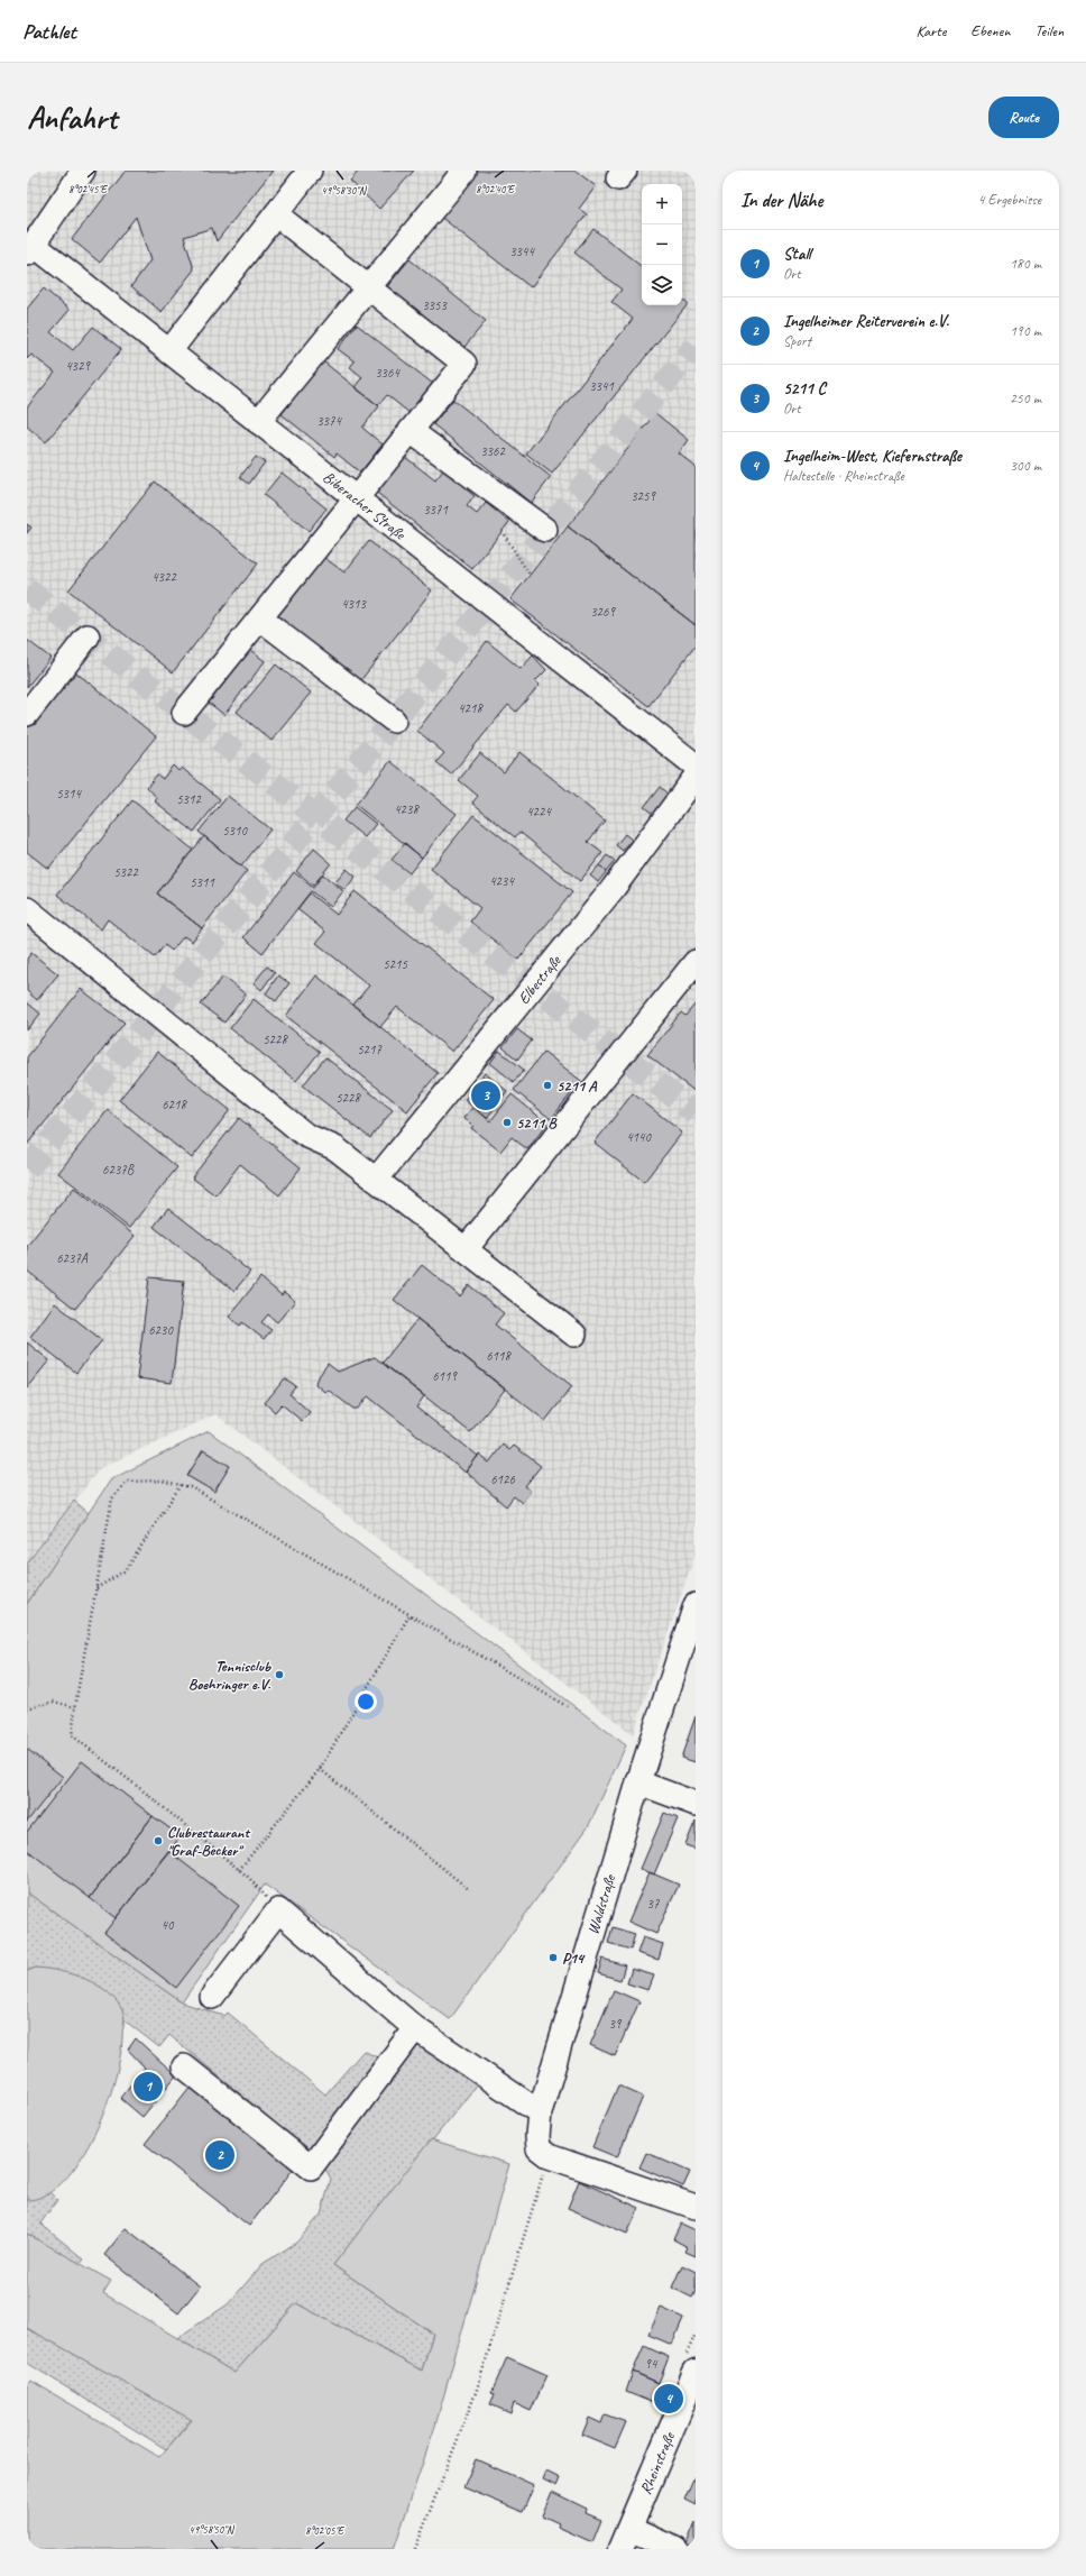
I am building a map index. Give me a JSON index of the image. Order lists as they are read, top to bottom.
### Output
{
  "streets": {
    "main road": ["Rheinstraße"],
    "street": ["Biberacher Straße", "Elbestraße", "Waldstraße"]
  },
  "places": [
    "5211 A",
    "5211 B",
    "Tennisclub Boehringer e.V.",
    "Clubrestaurant \"Graf-Becker\"",
    "P14"
  ],
  "house_numbers": [
    "3344",
    "3353",
    "4329",
    "3364",
    "3341",
    "3374",
    "3362",
    "3259",
    "3371",
    "4322",
    "4313",
    "3269",
    "4218",
    "5314",
    "5312",
    "4238",
    "4224",
    "5310",
    "5322",
    "4234",
    "5311",
    "5215",
    "5228",
    "5217",
    "5228",
    "6218",
    "4140",
    "6237B",
    "6237A",
    "6230",
    "6118",
    "6119",
    "6126",
    "37",
    "40",
    "39",
    "94"
  ],
  "page": {
    "header": "Pathlet",
    "nav": ["Karte", "Ebenen", "Teilen"],
    "buttons": "Route",
    "title": "Anfahrt",
    "heading": ["In der Nähe", "4 Ergebnisse"],
    "map_buttons": ["+", "−"],
    "list": [
      {
        "mark": "1",
        "name": "Stall",
        "note": "Ort",
        "value": "180 m"
      },
      {
        "mark": "2",
        "name": "Ingelheimer Reiterverein e.V.",
        "note": "Sport",
        "value": "190 m"
      },
      {
        "mark": "3",
        "name": "5211 C",
        "note": "Ort",
        "value": "250 m"
      },
      {
        "mark": "4",
        "name": "Ingelheim-West, Kiefernstraße",
        "note": "Haltestelle · Rheinstraße",
        "value": "300 m"
      }
    ],
    "pins": [
      "3",
      "1",
      "2",
      "4"
    ]
  },
  "coordinates": [
    "8°02'45\"E",
    "8°02'40\"E",
    "49°58'30\"N",
    "49°58'50\"N",
    "8°02'05\"E"
  ]
}
